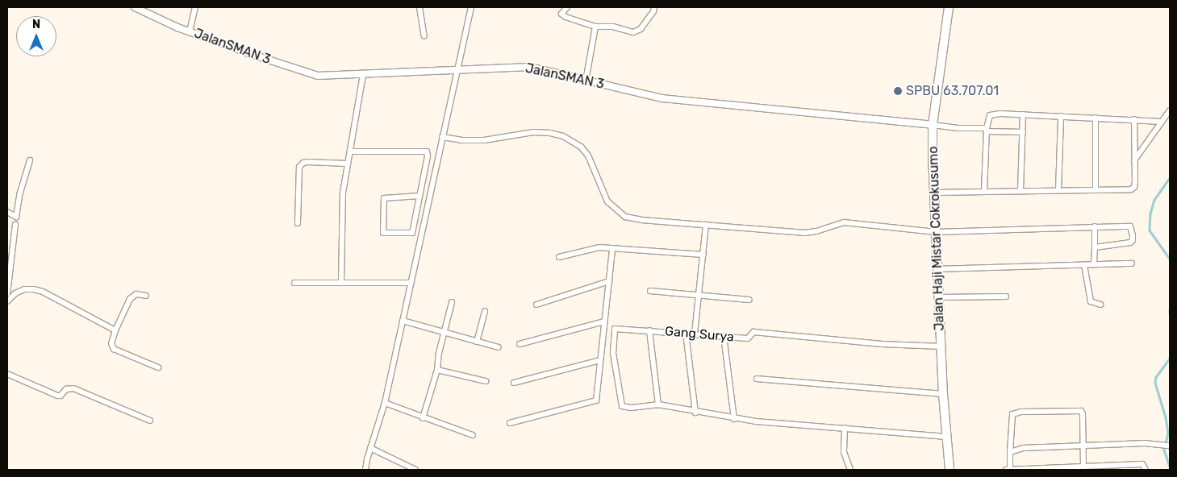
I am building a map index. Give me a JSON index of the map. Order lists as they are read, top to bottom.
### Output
{
  "streets": {
    "main road": ["Jalan Haji Mistar Cokrokusumo"],
    "street": ["JalanSMAN 3", "Gang Surya"]
  },
  "crossings": [
    ["JalanSMAN 3", "Jalan Haji Mistar Cokrokusumo"],
    ["Jalan Haji Mistar Cokrokusumo", "Gang Surya"]
  ],
  "places": ["SPBU 63.707.01"],
  "north": "top"
}
